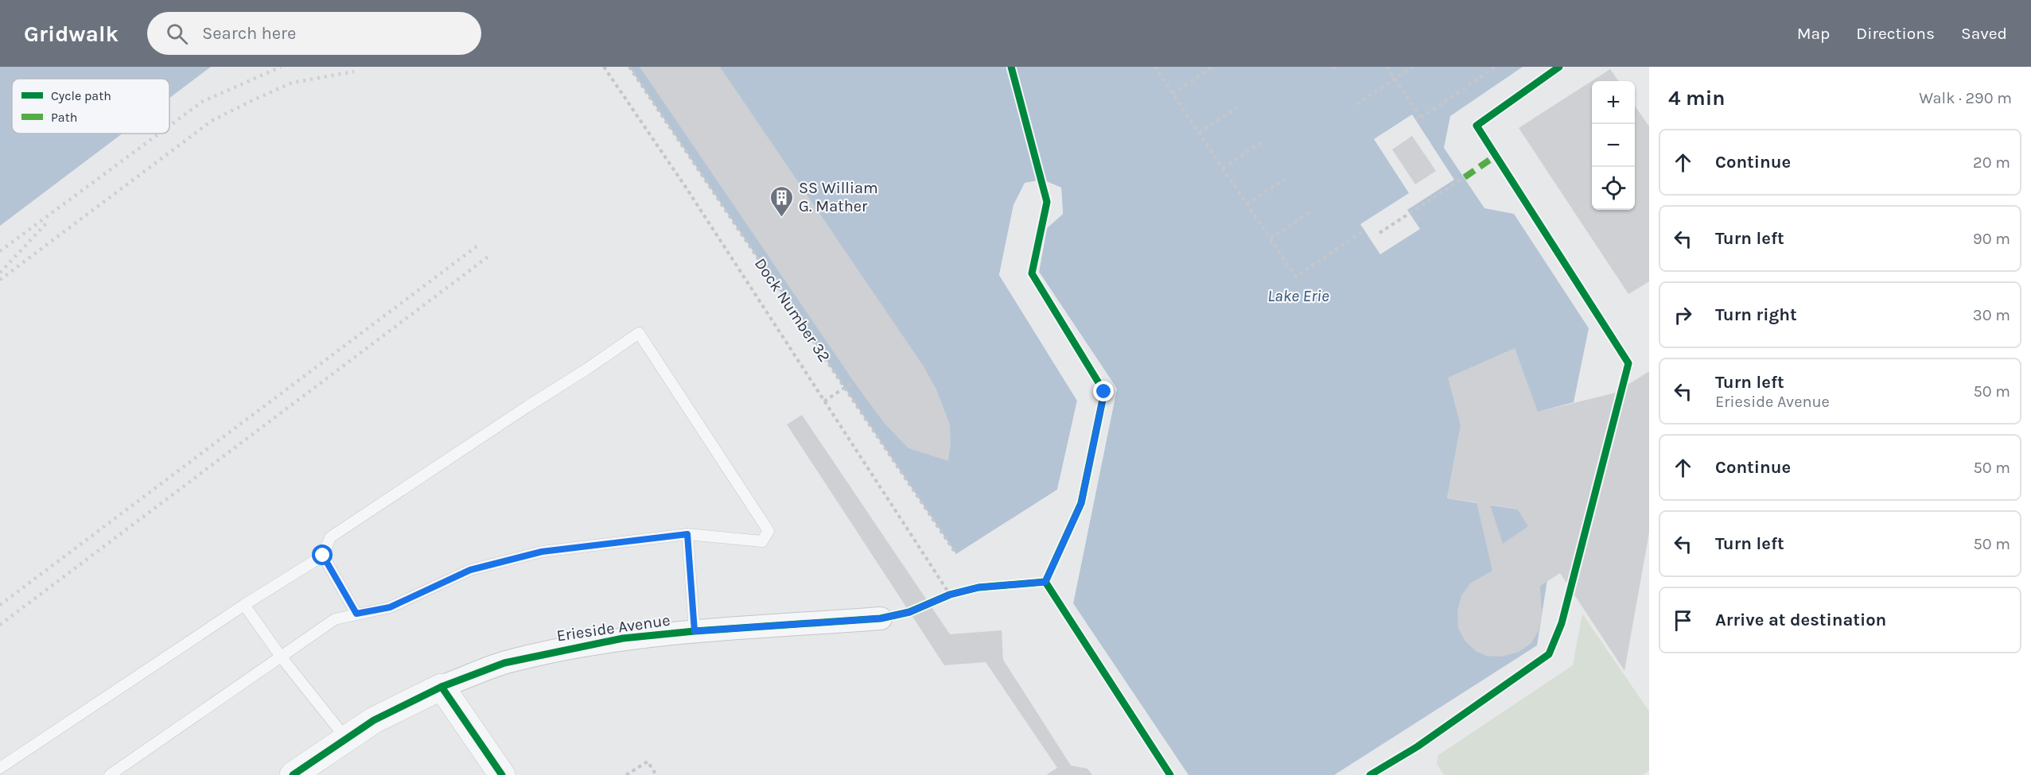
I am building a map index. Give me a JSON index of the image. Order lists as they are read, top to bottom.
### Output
{
  "streets": {
    "street": ["Erieside Avenue"],
    "path": ["Dock Number 32"]
  },
  "water": ["Lake Erie"],
  "places": {
    "building": ["SS William G. Mather"]
  },
  "legend": ["Cycle path", "Path"],
  "page": {
    "header": "Gridwalk",
    "search": "Search here",
    "nav": ["Map", "Directions", "Saved"],
    "heading": ["4 min", "Walk · 290 m"],
    "map_buttons": ["+", "−"],
    "list": [
      ["Continue", "20 m"],
      ["Turn left", "90 m"],
      ["Turn right", "30 m"],
      ["Turn left", "Erieside Avenue", "50 m"],
      ["Continue", "50 m"],
      ["Turn left", "50 m"],
      "Arrive at destination"
    ]
  }
}
